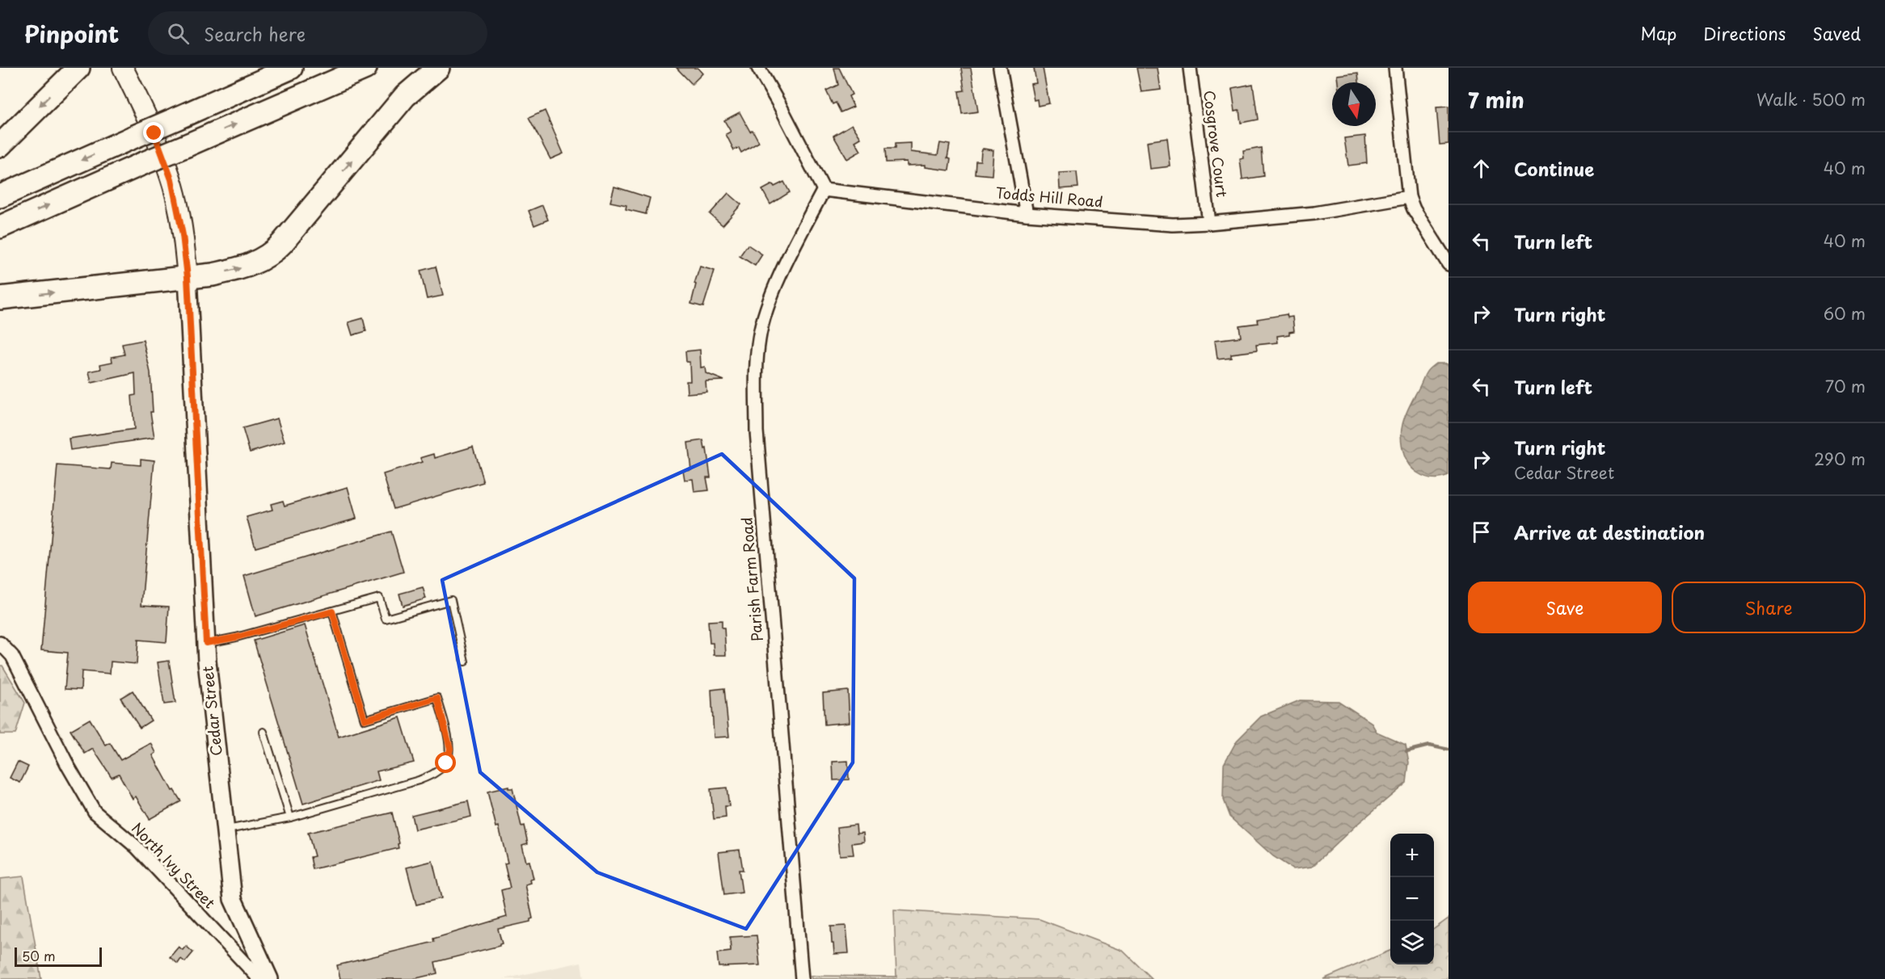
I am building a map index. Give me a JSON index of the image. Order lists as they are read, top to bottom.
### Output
{
  "streets": {
    "main road": ["Cedar Street"],
    "street": [
      "Cosgrove Court",
      "Todds Hill Road",
      "Parish Farm Road",
      "North Ivy Street"
    ]
  },
  "crossings": [
    ["Cosgrove Court", "Todds Hill Road"],
    ["Todds Hill Road", "Parish Farm Road"]
  ],
  "scale_bar": "50 m",
  "north": "bottom",
  "page": {
    "header": "Pinpoint",
    "search": "Search here",
    "nav": ["Map", "Directions", "Saved"],
    "heading": ["7 min", "Walk · 500 m"],
    "list": [
      ["Continue", "40 m"],
      ["Turn left", "40 m"],
      ["Turn right", "60 m"],
      ["Turn left", "70 m"],
      ["Turn right", "Cedar Street", "290 m"],
      "Arrive at destination"
    ],
    "buttons": ["Save", "Share"],
    "map_buttons": ["+", "−"],
    "scale": "50 m"
  }
}
